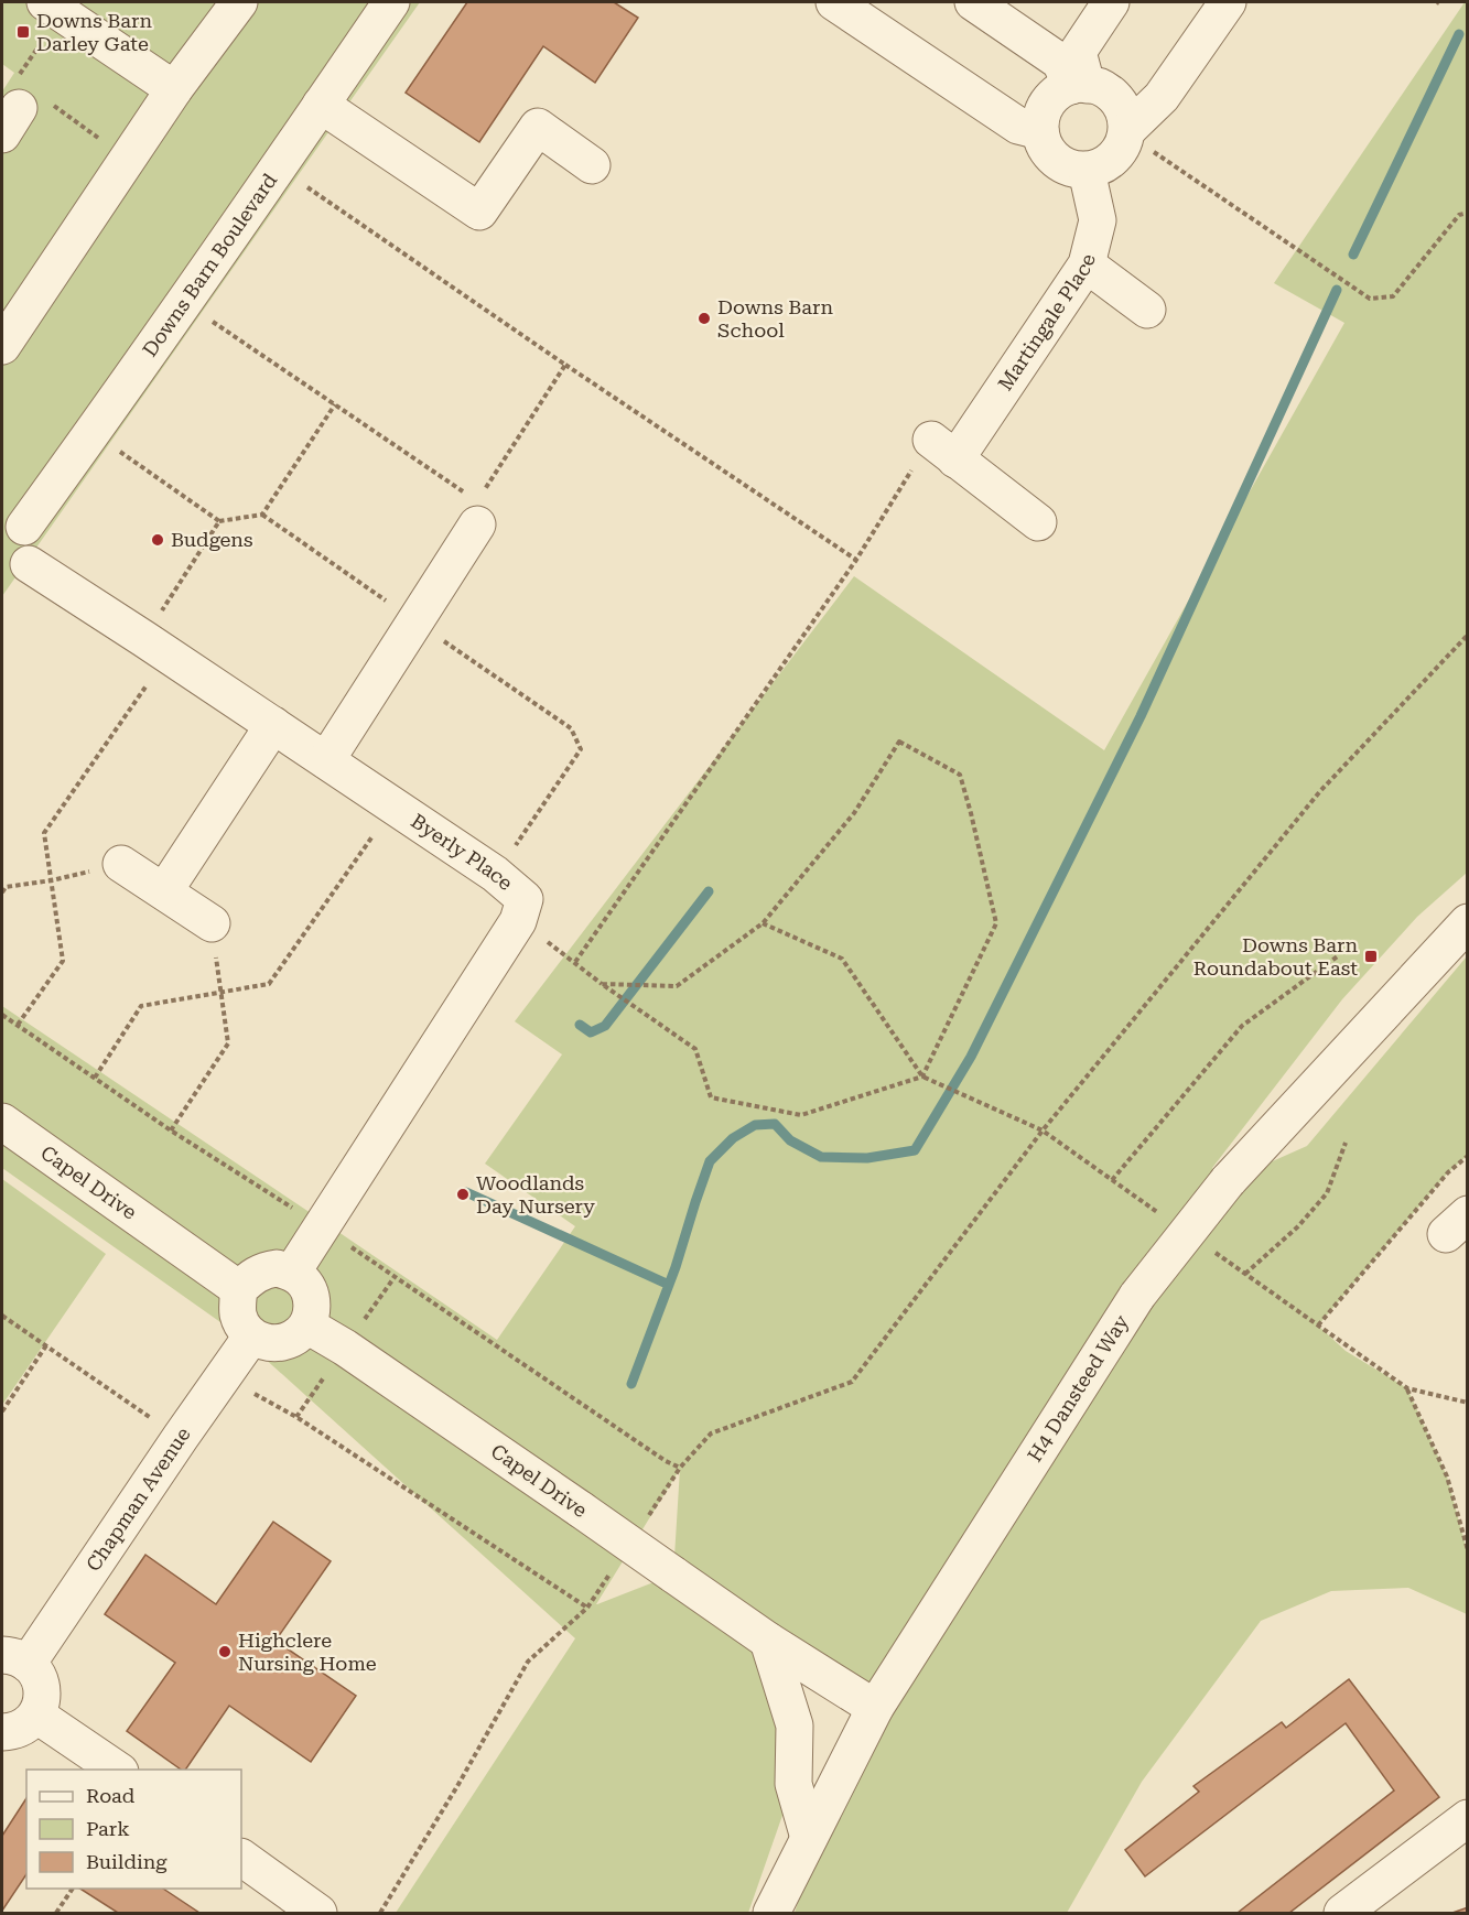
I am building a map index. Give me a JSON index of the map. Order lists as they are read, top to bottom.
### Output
{
  "streets": {
    "street": [
      "Downs Barn Boulevard",
      "Martingale Place",
      "Byerly Place",
      "Capel Drive",
      "H4 Dansteed Way",
      "Chapman Avenue"
    ]
  },
  "crossings": [
    ["Byerly Place", "Capel Drive"],
    ["Byerly Place", "Chapman Avenue"],
    ["Capel Drive", "H4 Dansteed Way"],
    ["Capel Drive", "Chapman Avenue"]
  ],
  "places": {
    "transit": ["Downs Barn Darley Gate", "Downs Barn Roundabout East"],
    "other": [
      "Downs Barn School",
      "Budgens",
      "Woodlands Day Nursery",
      "Highclere Nursing Home"
    ]
  },
  "legend": ["Road", "Park", "Building"]
}
